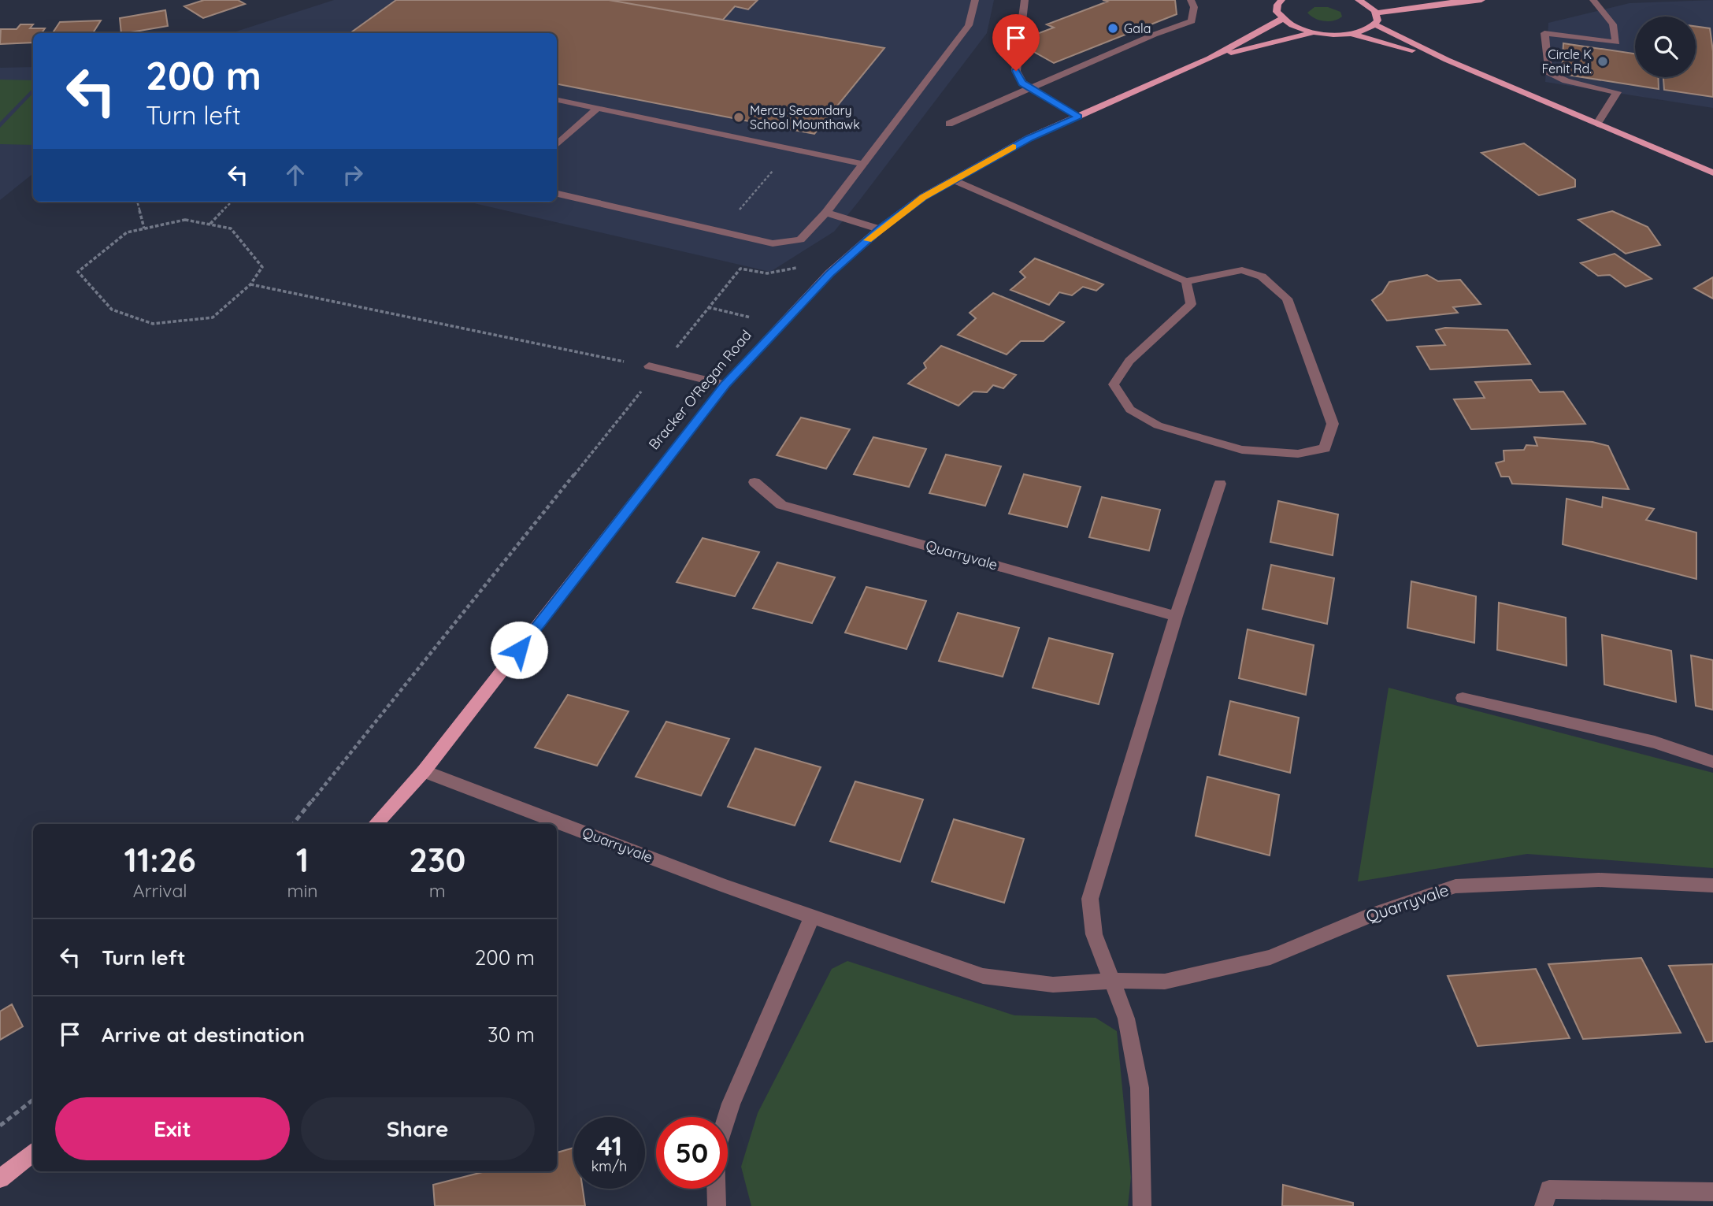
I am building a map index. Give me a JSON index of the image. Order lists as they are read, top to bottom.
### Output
{
  "streets": {
    "main road": ["Bracker O'Regan Road"],
    "street": ["Quarryvale"]
  },
  "crossings": [
    ["Bracker O'Regan Road", "Quarryvale"]
  ],
  "places": ["Gala", "Circle K Fenit Rd.", "Mercy Secondary School Mounthawk"],
  "page": {
    "turn": ["200 m", "Turn left"],
    "eta": [
      "11:26",
      "Arrival",
      "1",
      "min",
      "230",
      "m"
    ],
    "list": [
      {
        "name": "Turn left",
        "value": "200 m"
      },
      {
        "name": "Arrive at destination",
        "value": "30 m"
      }
    ],
    "buttons": ["Exit", "Share"],
    "speed": "41 km/h",
    "limit": "50"
  }
}
